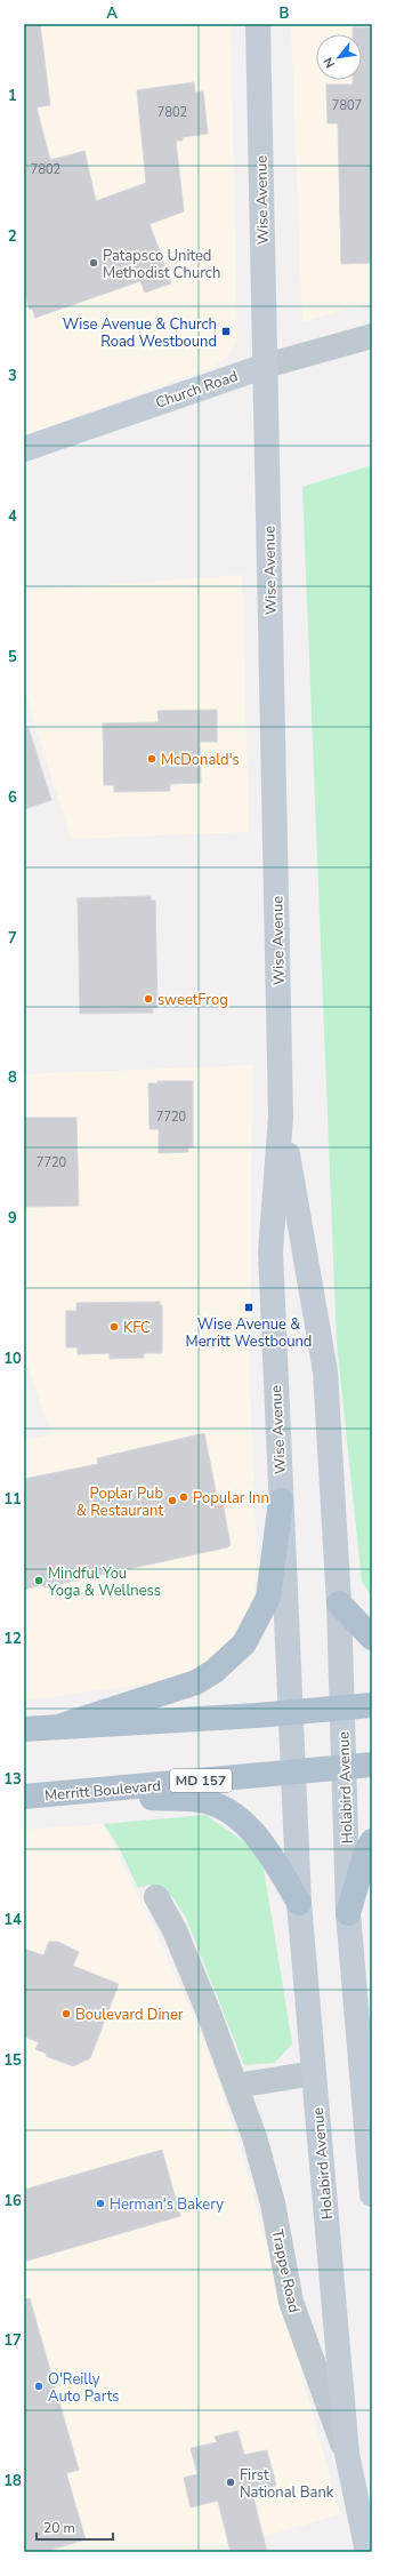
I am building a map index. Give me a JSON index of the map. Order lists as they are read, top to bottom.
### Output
{
  "streets": {
    "main road": [
      "Wise Avenue",
      "Church Road",
      "MD 157",
      "Holabird Avenue",
      "Merritt Boulevard"
    ],
    "street": ["Trappe Road"]
  },
  "crossings": [
    ["Wise Avenue", "Church Road"],
    ["Wise Avenue", "Holabird Avenue"],
    ["Wise Avenue", "Merritt Boulevard"],
    ["Holabird Avenue", "Merritt Boulevard"],
    ["Holabird Avenue", "Trappe Road"]
  ],
  "places": {
    "other": [
      "Patapsco United Methodist Church",
      "McDonald's",
      "sweetFrog",
      "KFC",
      "Popular Inn",
      "Poplar Pub & Restaurant",
      "Mindful You Yoga & Wellness",
      "Boulevard Diner",
      "Herman's Bakery",
      "O'Reilly Auto Parts",
      "First National Bank"
    ],
    "transit": ["Wise Avenue & Church Road Westbound", "Wise Avenue & Merritt Westbound"]
  },
  "house_numbers": [
    "7807",
    "7802",
    "7802",
    "7720",
    "7720"
  ],
  "scale_bar": "20 m",
  "north": "bottom left",
  "grid": {
    "columns": ["A", "B"],
    "rows": [
      "1",
      "2",
      "3",
      "4",
      "5",
      "6",
      "7",
      "8",
      "9",
      "10",
      "11",
      "12",
      "13",
      "14",
      "15",
      "16",
      "17",
      "18"
    ]
  }
}
